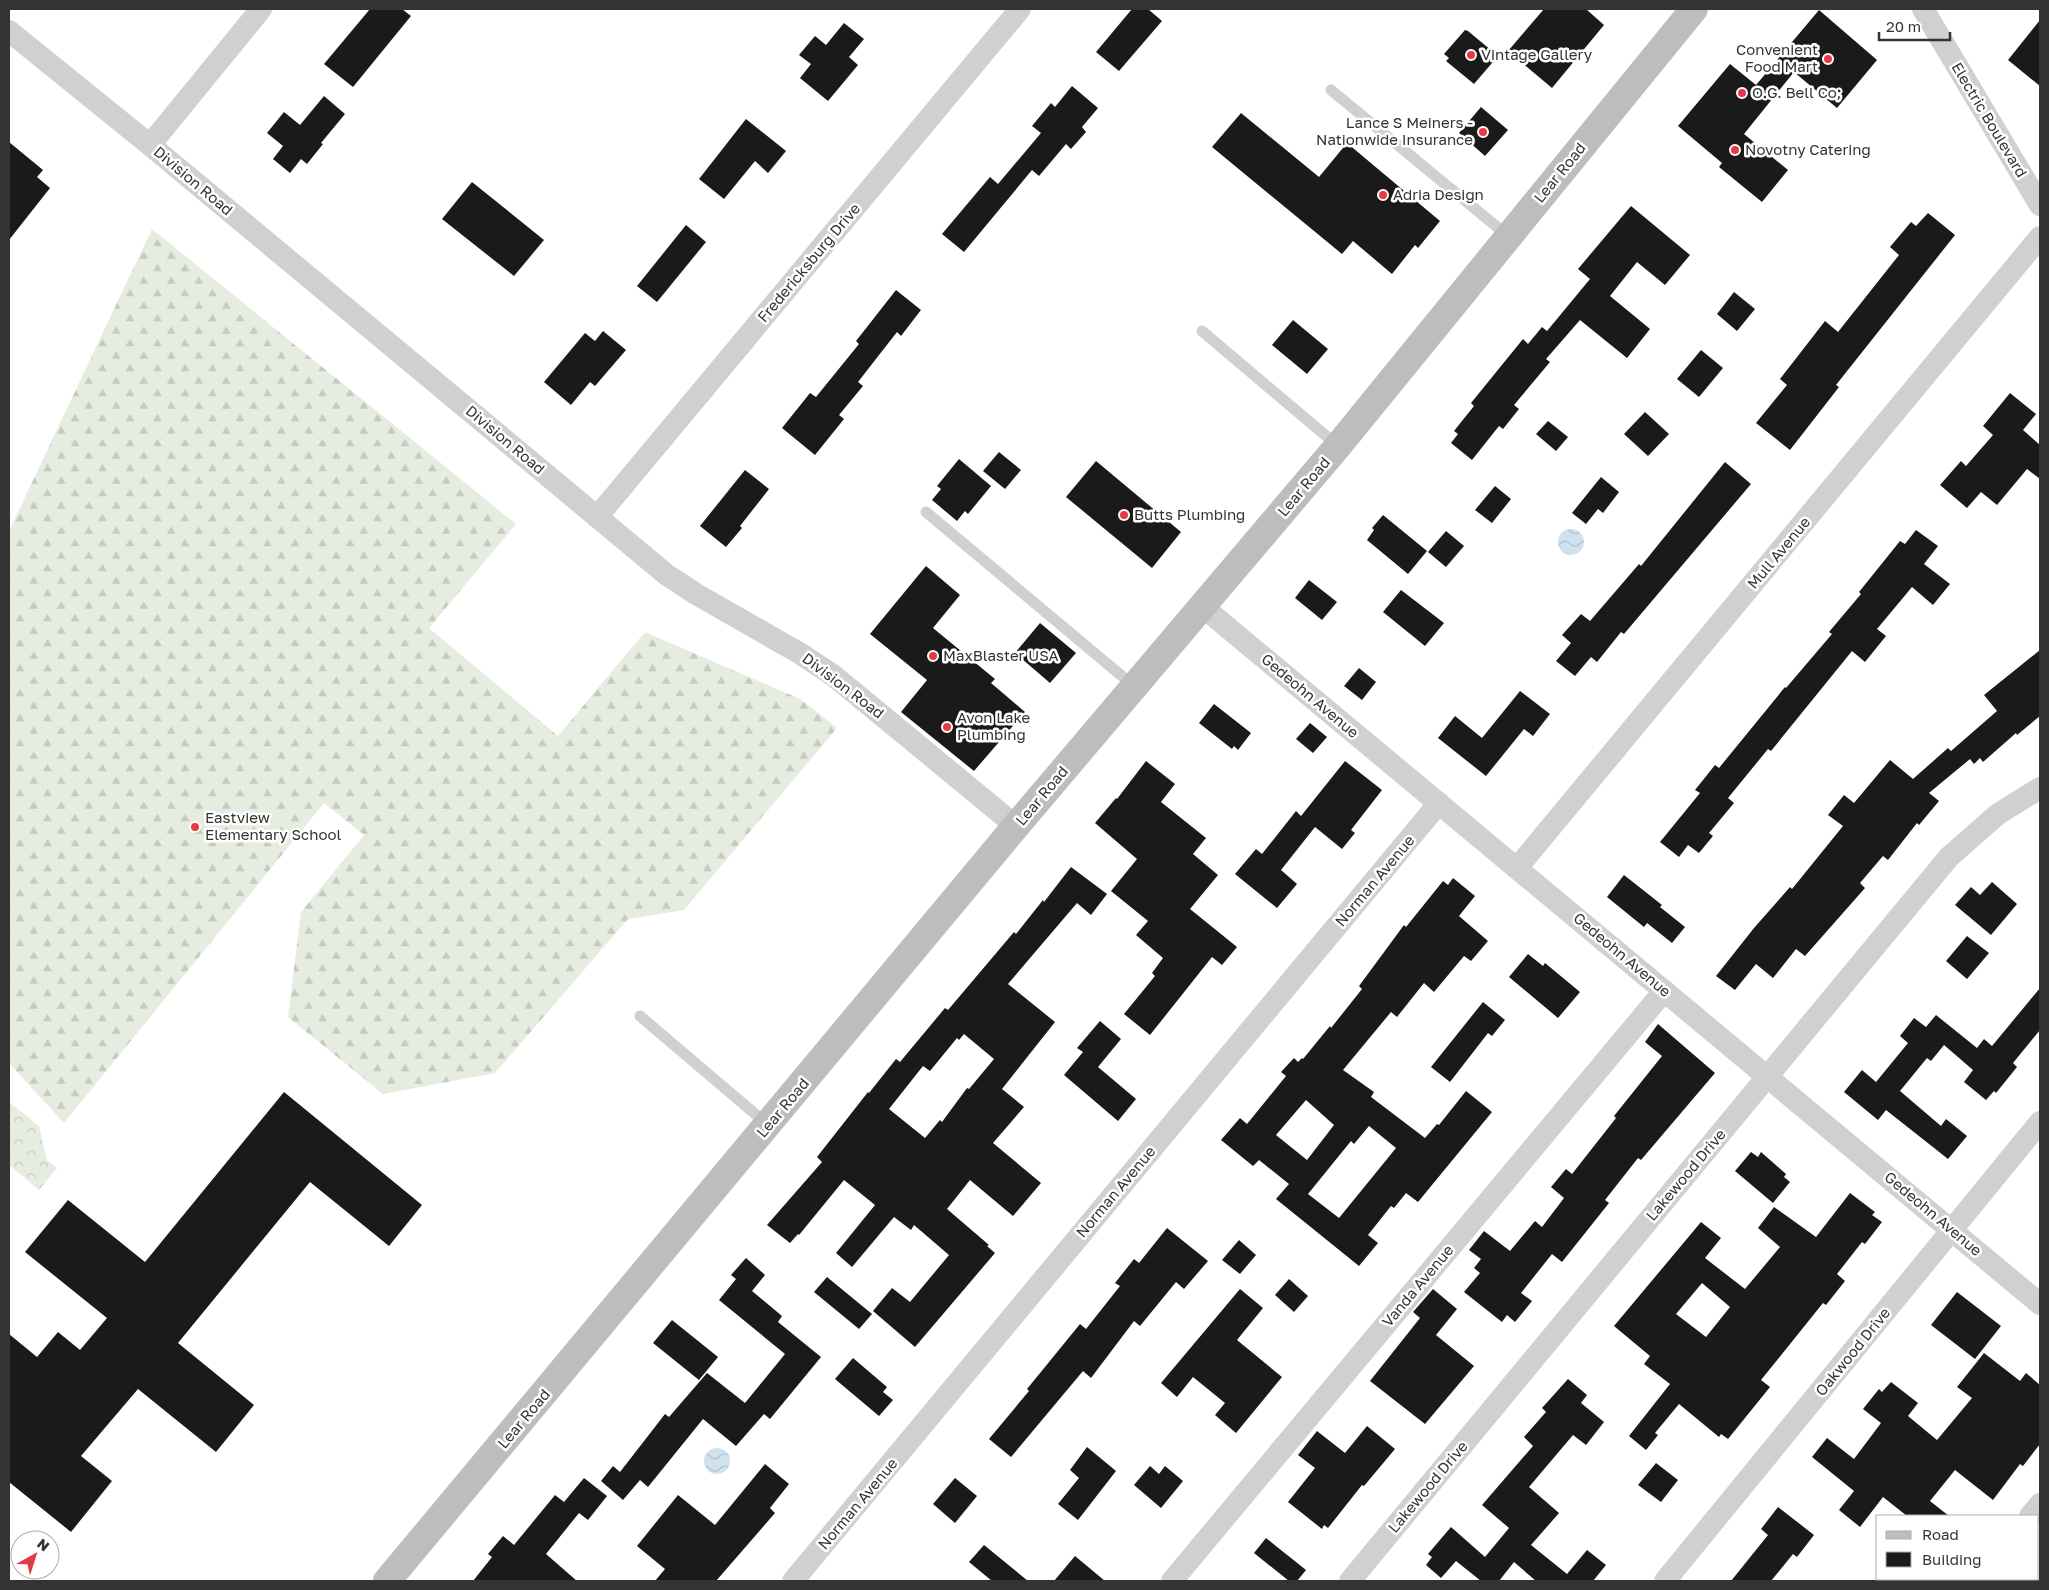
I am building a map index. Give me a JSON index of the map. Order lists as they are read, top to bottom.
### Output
{
  "streets": {
    "street": [
      "Electric Boulevard",
      "Lear Road",
      "Division Road",
      "Fredericksburg Drive",
      "Mull Avenue",
      "Gedeohn Avenue",
      "Norman Avenue",
      "Lakewood Drive",
      "Vanda Avenue",
      "Oakwood Drive"
    ]
  },
  "crossings": [
    ["Lear Road", "Division Road"],
    ["Lear Road", "Gedeohn Avenue"],
    ["Division Road", "Fredericksburg Drive"],
    ["Mull Avenue", "Gedeohn Avenue"],
    ["Gedeohn Avenue", "Norman Avenue"],
    ["Gedeohn Avenue", "Lakewood Drive"],
    ["Gedeohn Avenue", "Vanda Avenue"],
    ["Gedeohn Avenue", "Oakwood Drive"]
  ],
  "places": [
    "Vintage Gallery",
    "Convenient Food Mart",
    "O.G. Bell Co;",
    "Lance S Meiners - Nationwide Insurance",
    "Novotny Catering",
    "Adria Design",
    "Butts Plumbing",
    "MaxBlaster USA",
    "Avon Lake Plumbing",
    "Eastview Elementary School"
  ],
  "legend": ["Road", "Building"],
  "scale_bar": "20 m",
  "north": "top right"
}
